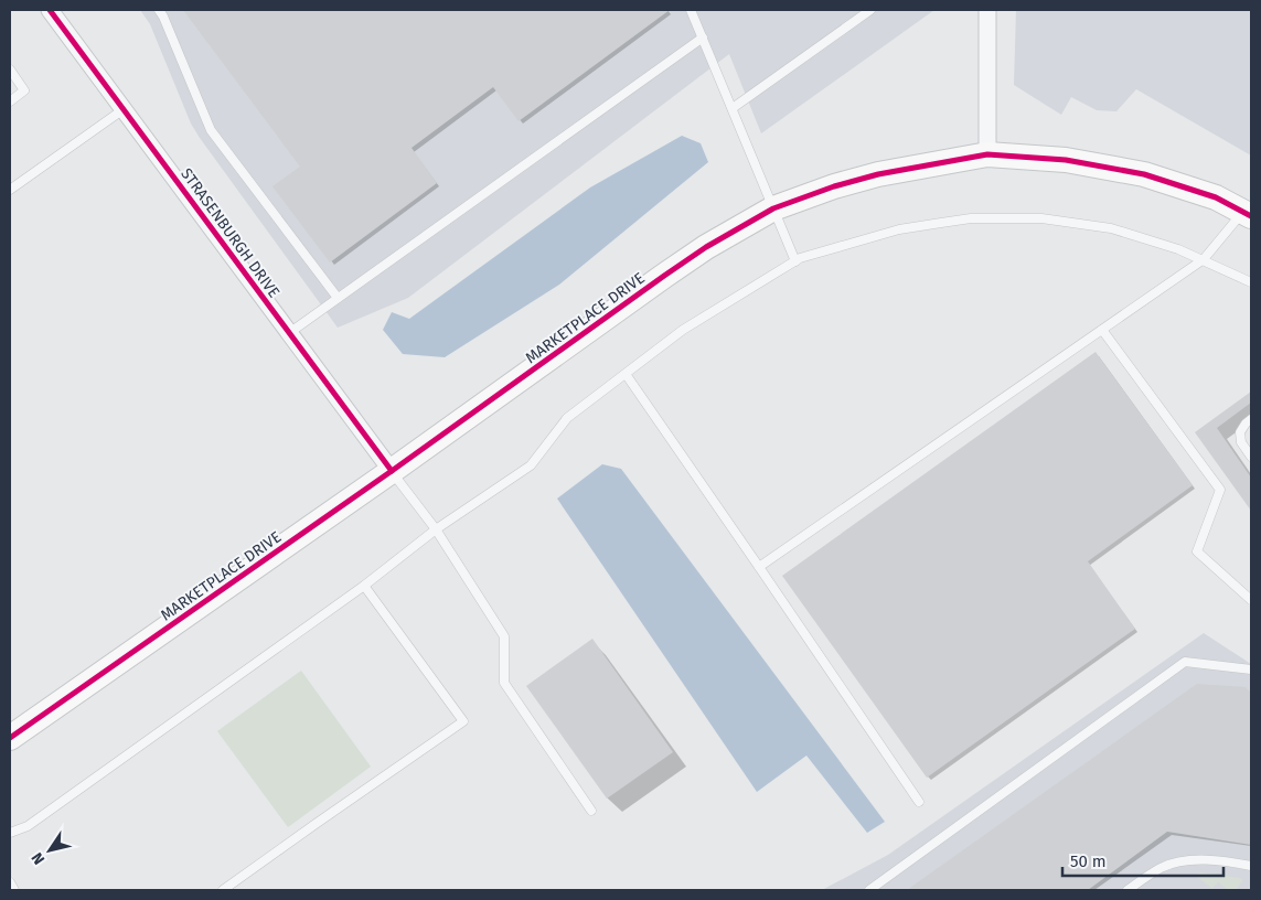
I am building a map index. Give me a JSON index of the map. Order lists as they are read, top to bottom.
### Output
{
  "streets": {
    "street": ["STRASENBURGH DRIVE", "MARKETPLACE DRIVE"]
  },
  "crossings": [
    ["STRASENBURGH DRIVE", "MARKETPLACE DRIVE"]
  ],
  "scale_bar": "50 m",
  "north": "bottom left"
}
